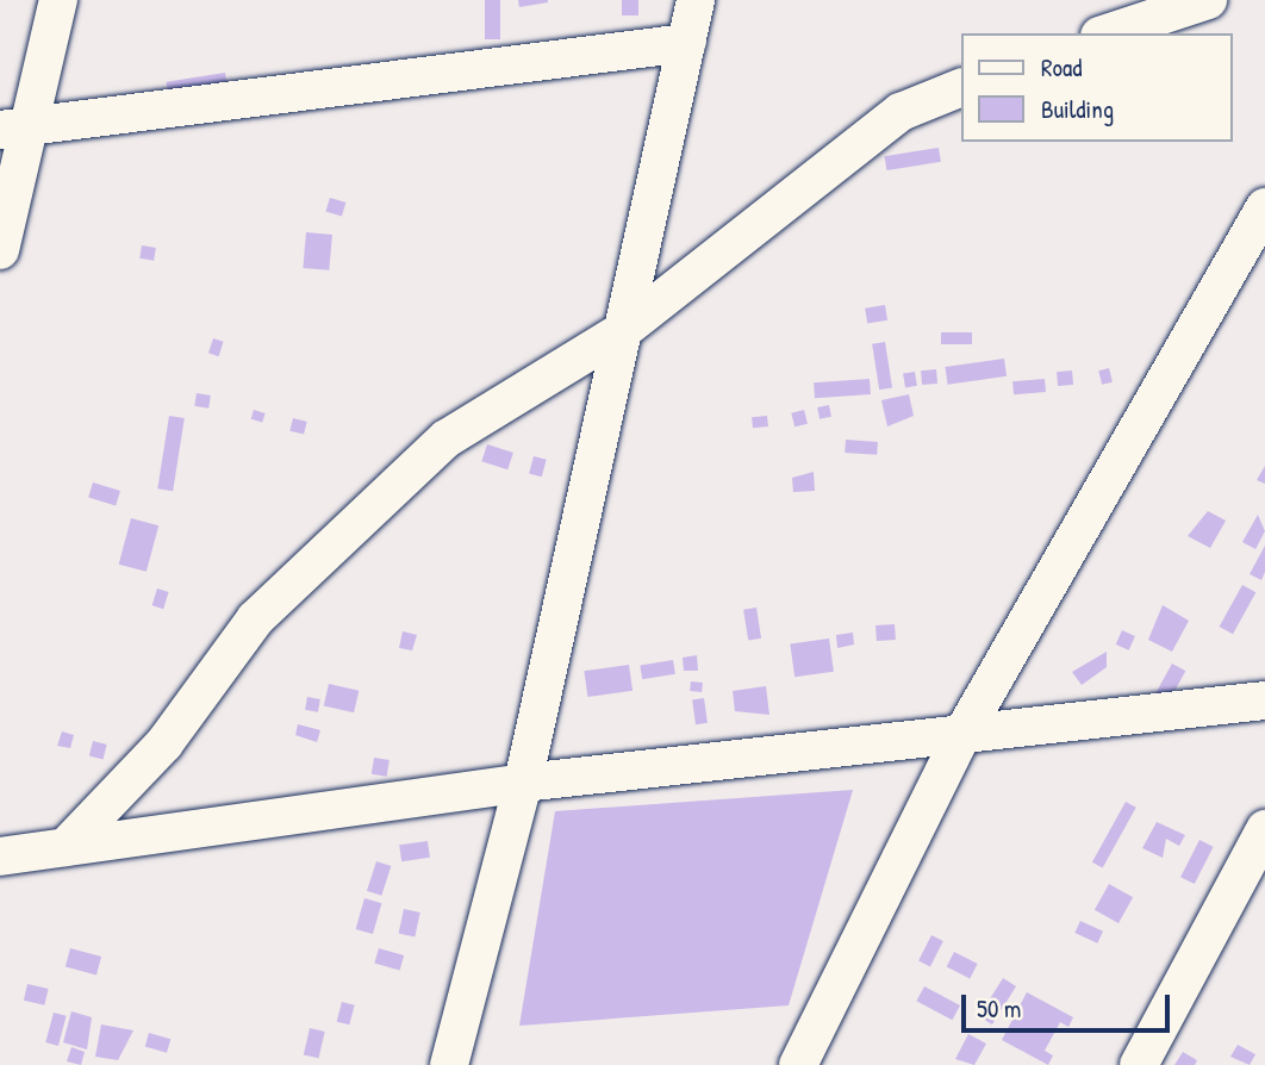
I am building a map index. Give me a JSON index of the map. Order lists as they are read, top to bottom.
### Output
{
  "legend": ["Road", "Building"],
  "scale_bar": "50 m"
}
